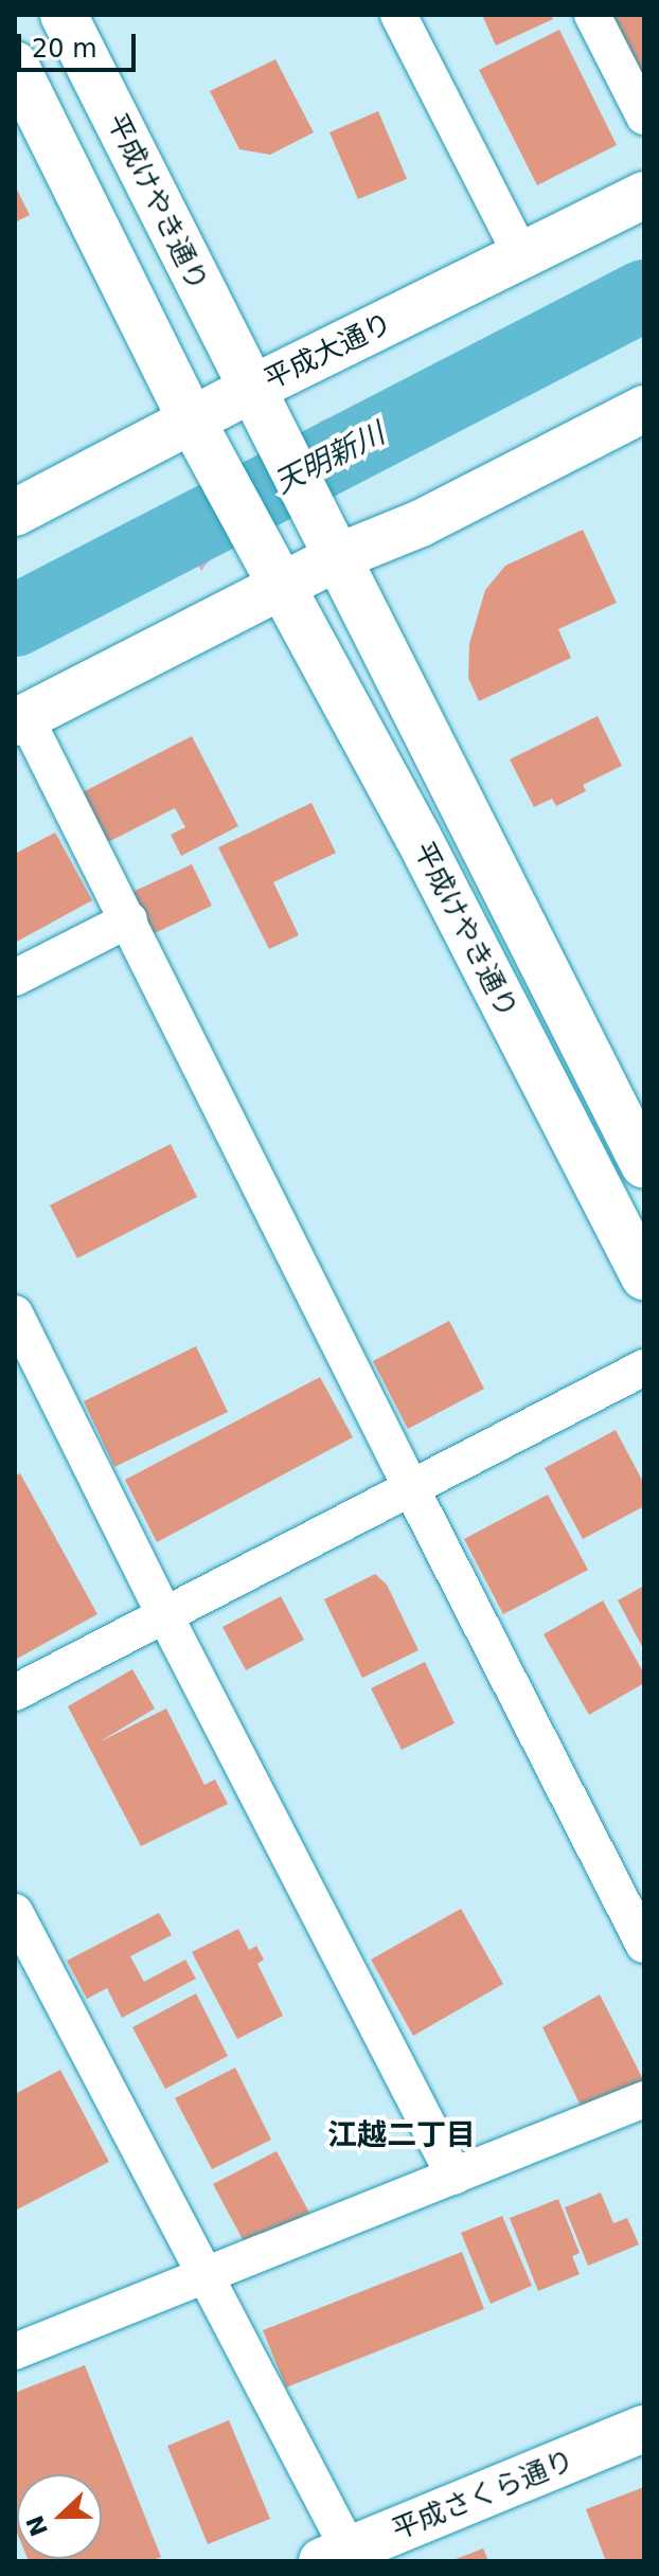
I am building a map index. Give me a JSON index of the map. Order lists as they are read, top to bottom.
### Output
{
  "streets": {
    "street": ["平成けやき通り", "平成大通り", "平成さくら通り"]
  },
  "crossings": [
    ["平成けやき通り", "平成大通り"]
  ],
  "districts": ["江越二丁目"],
  "water": ["天明新川"],
  "scale_bar": "20 m",
  "north": "left"
}
